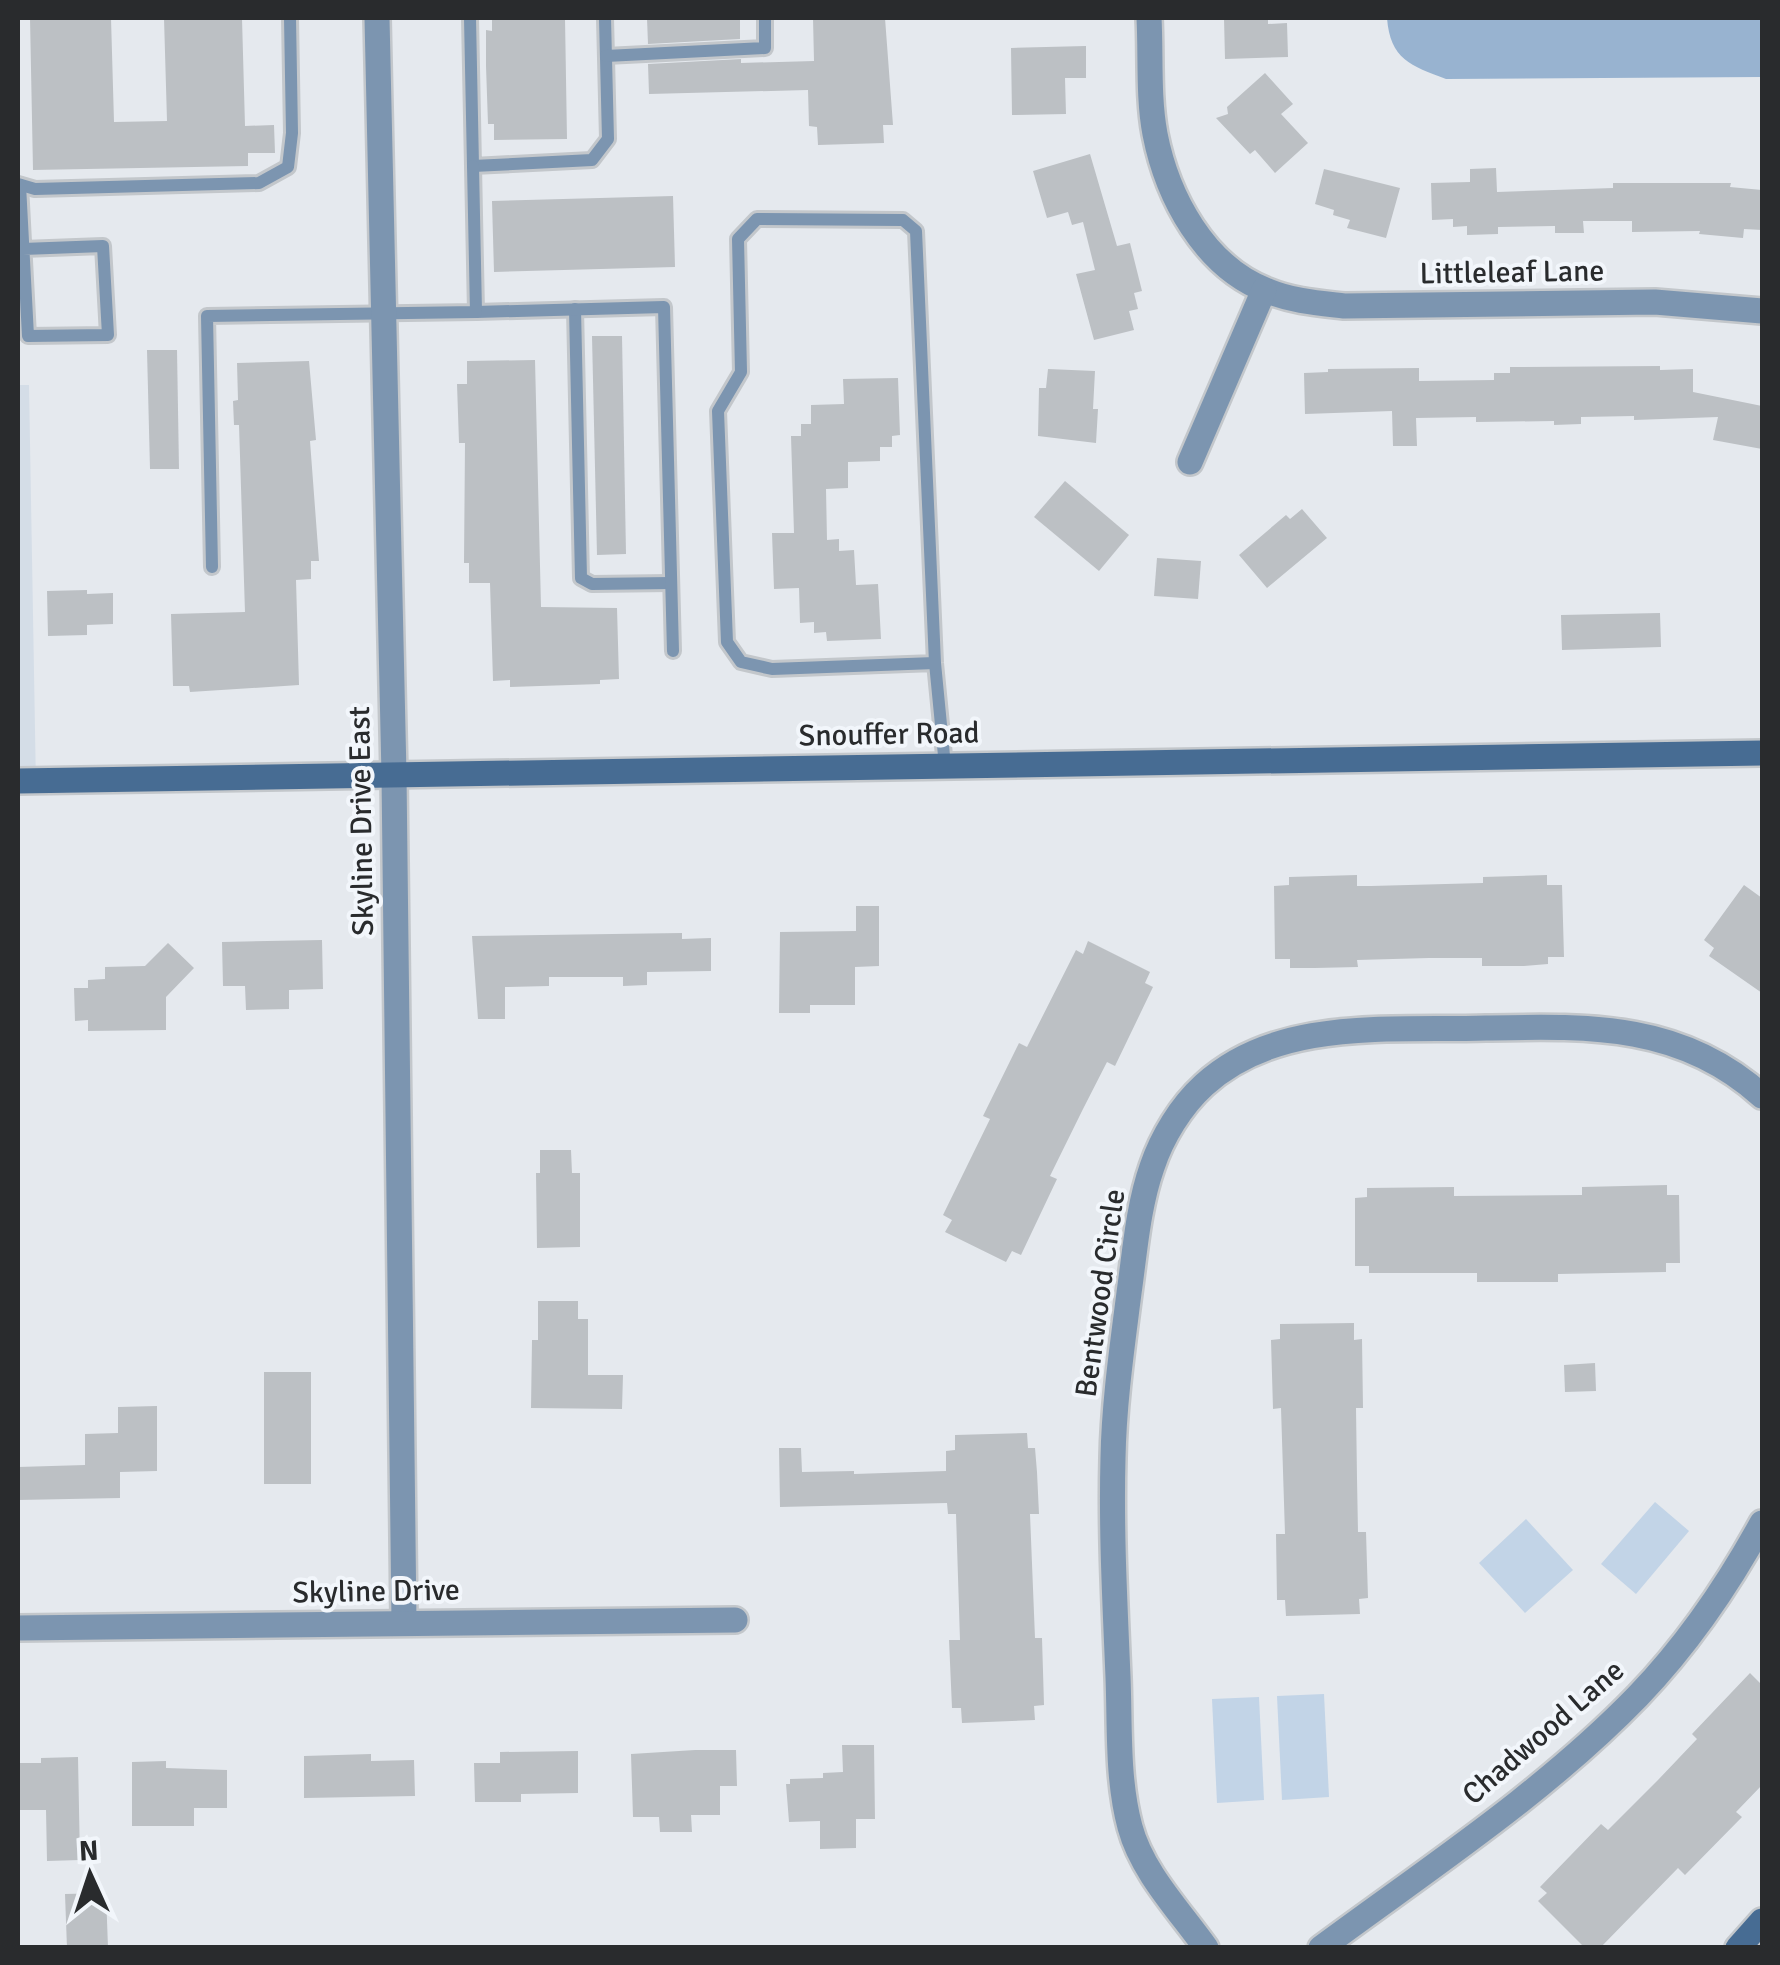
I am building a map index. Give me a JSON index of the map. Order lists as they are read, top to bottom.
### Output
{
  "streets": {
    "main road": ["Snouffer Road"],
    "street": [
      "Littleleaf Lane",
      "Skyline Drive East",
      "Bentwood Circle",
      "Skyline Drive",
      "Chadwood Lane"
    ]
  },
  "crossings": [
    ["Snouffer Road", "Skyline Drive East"],
    ["Skyline Drive East", "Skyline Drive"]
  ],
  "north": "top"
}
